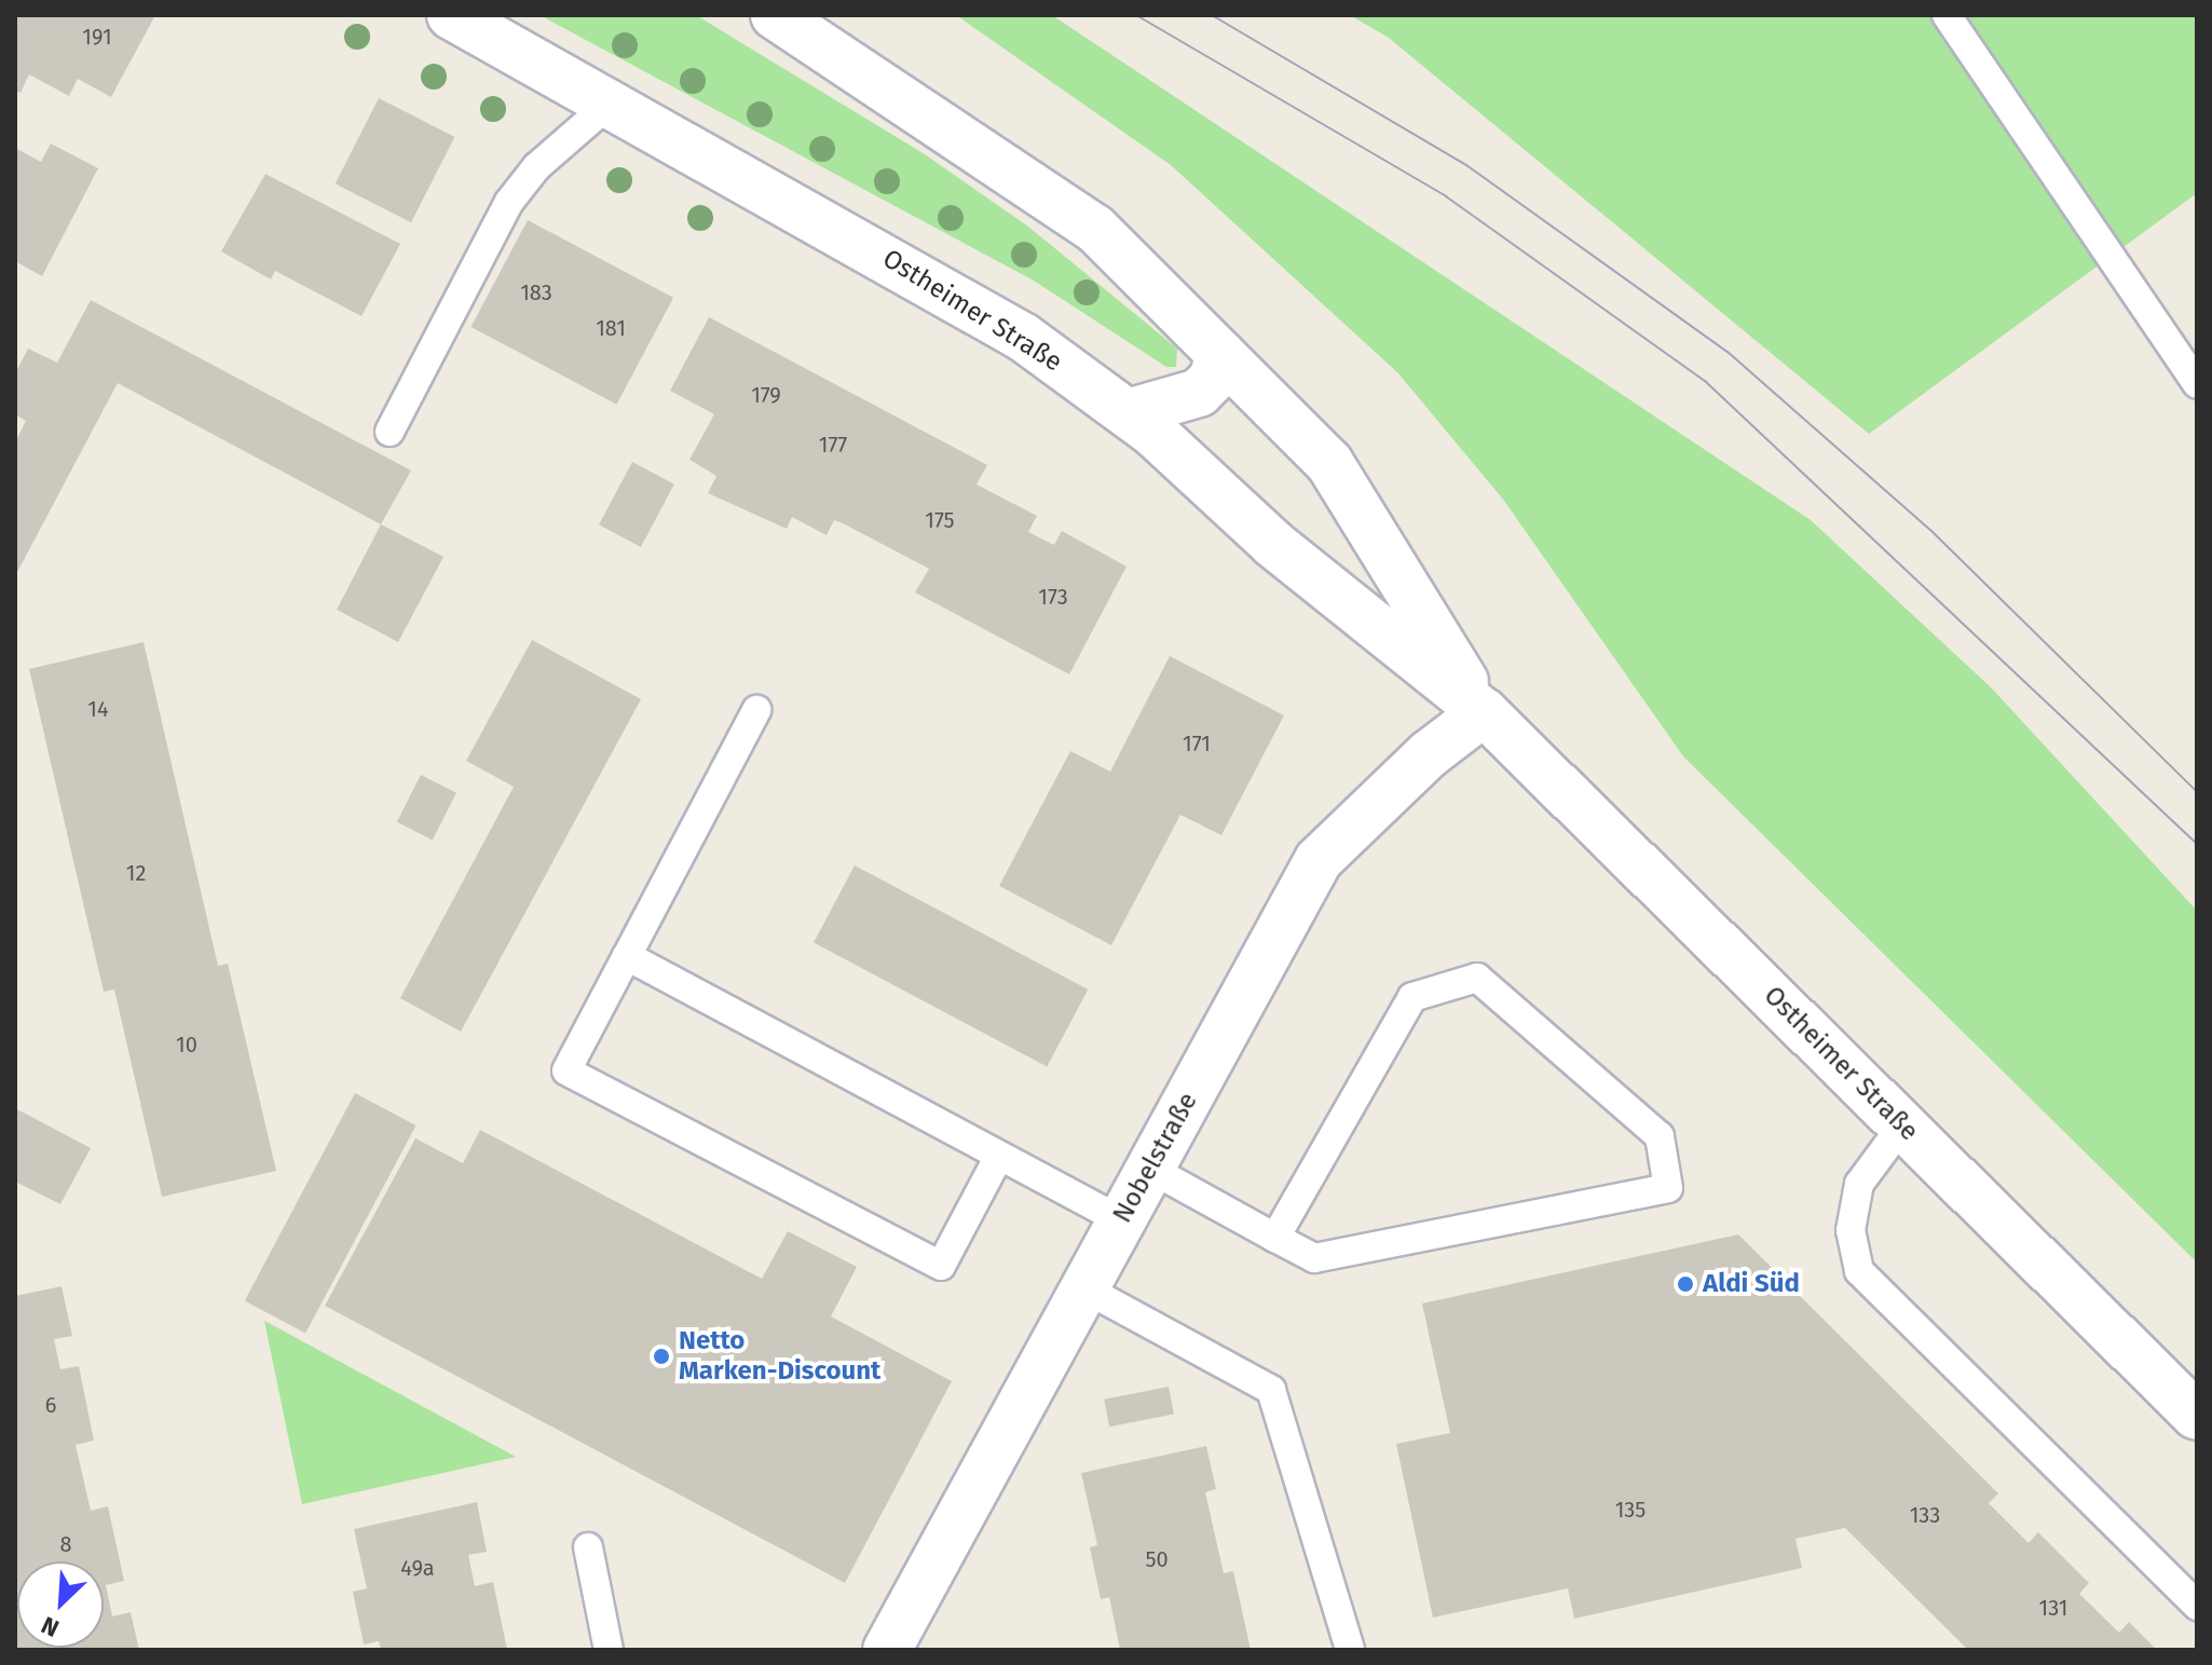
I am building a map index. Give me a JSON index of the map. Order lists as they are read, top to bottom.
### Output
{
  "streets": {
    "main road": ["Ostheimer Straße", "Nobelstraße"]
  },
  "crossings": [
    ["Ostheimer Straße", "Nobelstraße"]
  ],
  "places": ["Aldi Süd", "Netto Marken-Discount"],
  "house_numbers": [
    "191",
    "183",
    "181",
    "179",
    "177",
    "175",
    "173",
    "14",
    "171",
    "12",
    "10",
    "6",
    "135",
    "133",
    "8",
    "50",
    "49a",
    "131"
  ],
  "north": "bottom left"
}
